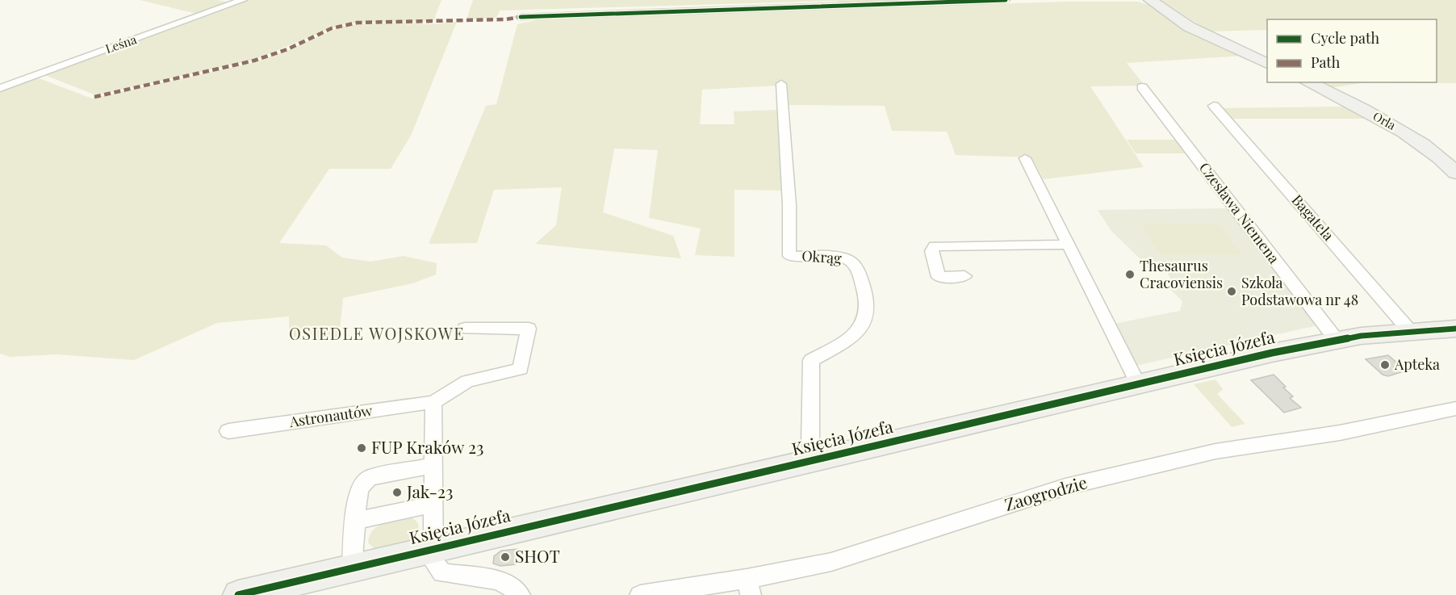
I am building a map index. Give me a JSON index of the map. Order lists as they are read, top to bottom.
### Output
{
  "streets": {
    "street": [
      "Leśna",
      "Orla",
      "Czesława Niemena",
      "Bagatela",
      "Okrąg",
      "Księcia Józefa",
      "Astronautów",
      "Zaogrodzie"
    ]
  },
  "crossings": [
    ["Czesława Niemena", "Księcia Józefa"],
    ["Bagatela", "Księcia Józefa"],
    ["Okrąg", "Księcia Józefa"]
  ],
  "districts": ["OSIEDLE WOJSKOWE"],
  "places": [
    "Thesaurus Cracoviensis",
    "Szkoła Podstawowa nr 48",
    "Apteka",
    "FUP Kraków 23",
    "Jak-23",
    "SHOT"
  ],
  "legend": ["Cycle path", "Path"]
}
